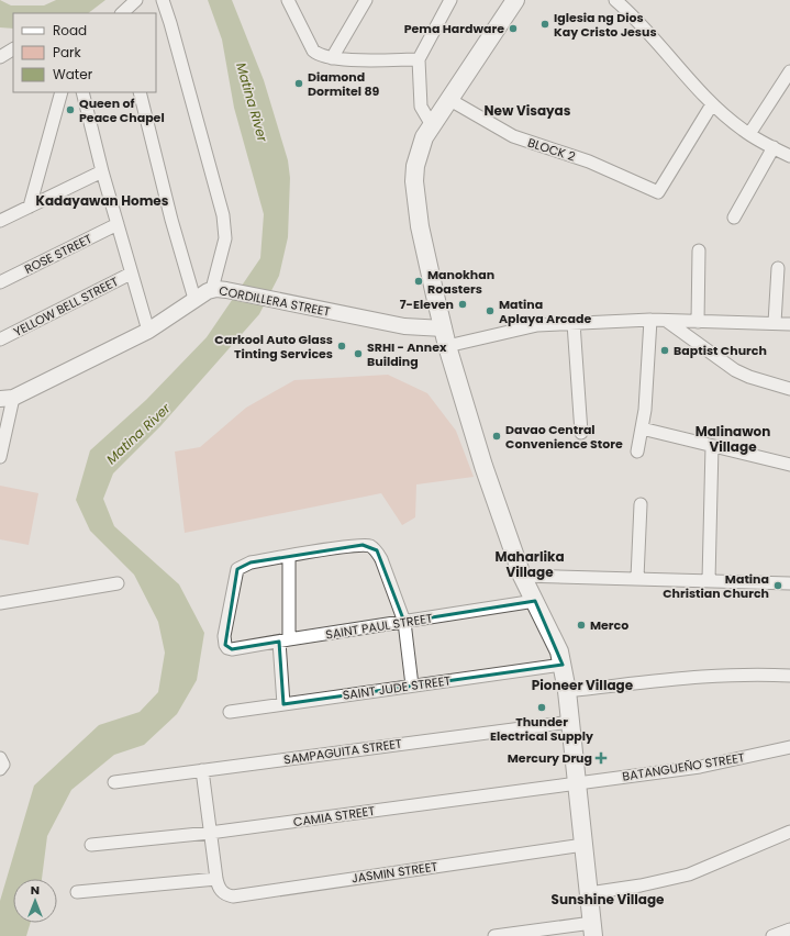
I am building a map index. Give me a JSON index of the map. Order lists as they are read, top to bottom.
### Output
{
  "streets": {
    "street": [
      "BLOCK 2",
      "ROSE STREET",
      "CORDILLERA STREET",
      "YELLOW BELL STREET",
      "SAINT PAUL STREET",
      "SAINT JUDE STREET",
      "SAMPAGUITA STREET",
      "BATANGUEÑO STREET",
      "CAMIA STREET",
      "JASMIN STREET"
    ]
  },
  "crossings": [
    ["BATANGUEÑO STREET", "CAMIA STREET"]
  ],
  "districts": [
    "New Visayas",
    "Kadayawan Homes",
    "Malinawon Village",
    "Maharlika Village",
    "Pioneer Village",
    "Sunshine Village"
  ],
  "water": ["Matina River"],
  "places": {
    "other": [
      "Iglesia ng Dios Kay Cristo Jesus",
      "Pema Hardware",
      "Diamond Dormitel 89",
      "Queen of Peace Chapel",
      "Manokhan Roasters",
      "7-Eleven",
      "Matina Aplaya Arcade",
      "Carkool Auto Glass Tinting Services",
      "Baptist Church",
      "SRHI - Annex Building",
      "Davao Central Convenience Store",
      "Matina Christian Church",
      "Merco",
      "Thunder Electrical Supply"
    ],
    "health": ["Mercury Drug"]
  },
  "legend": ["Road", "Park", "Water"],
  "north": "top"
}
